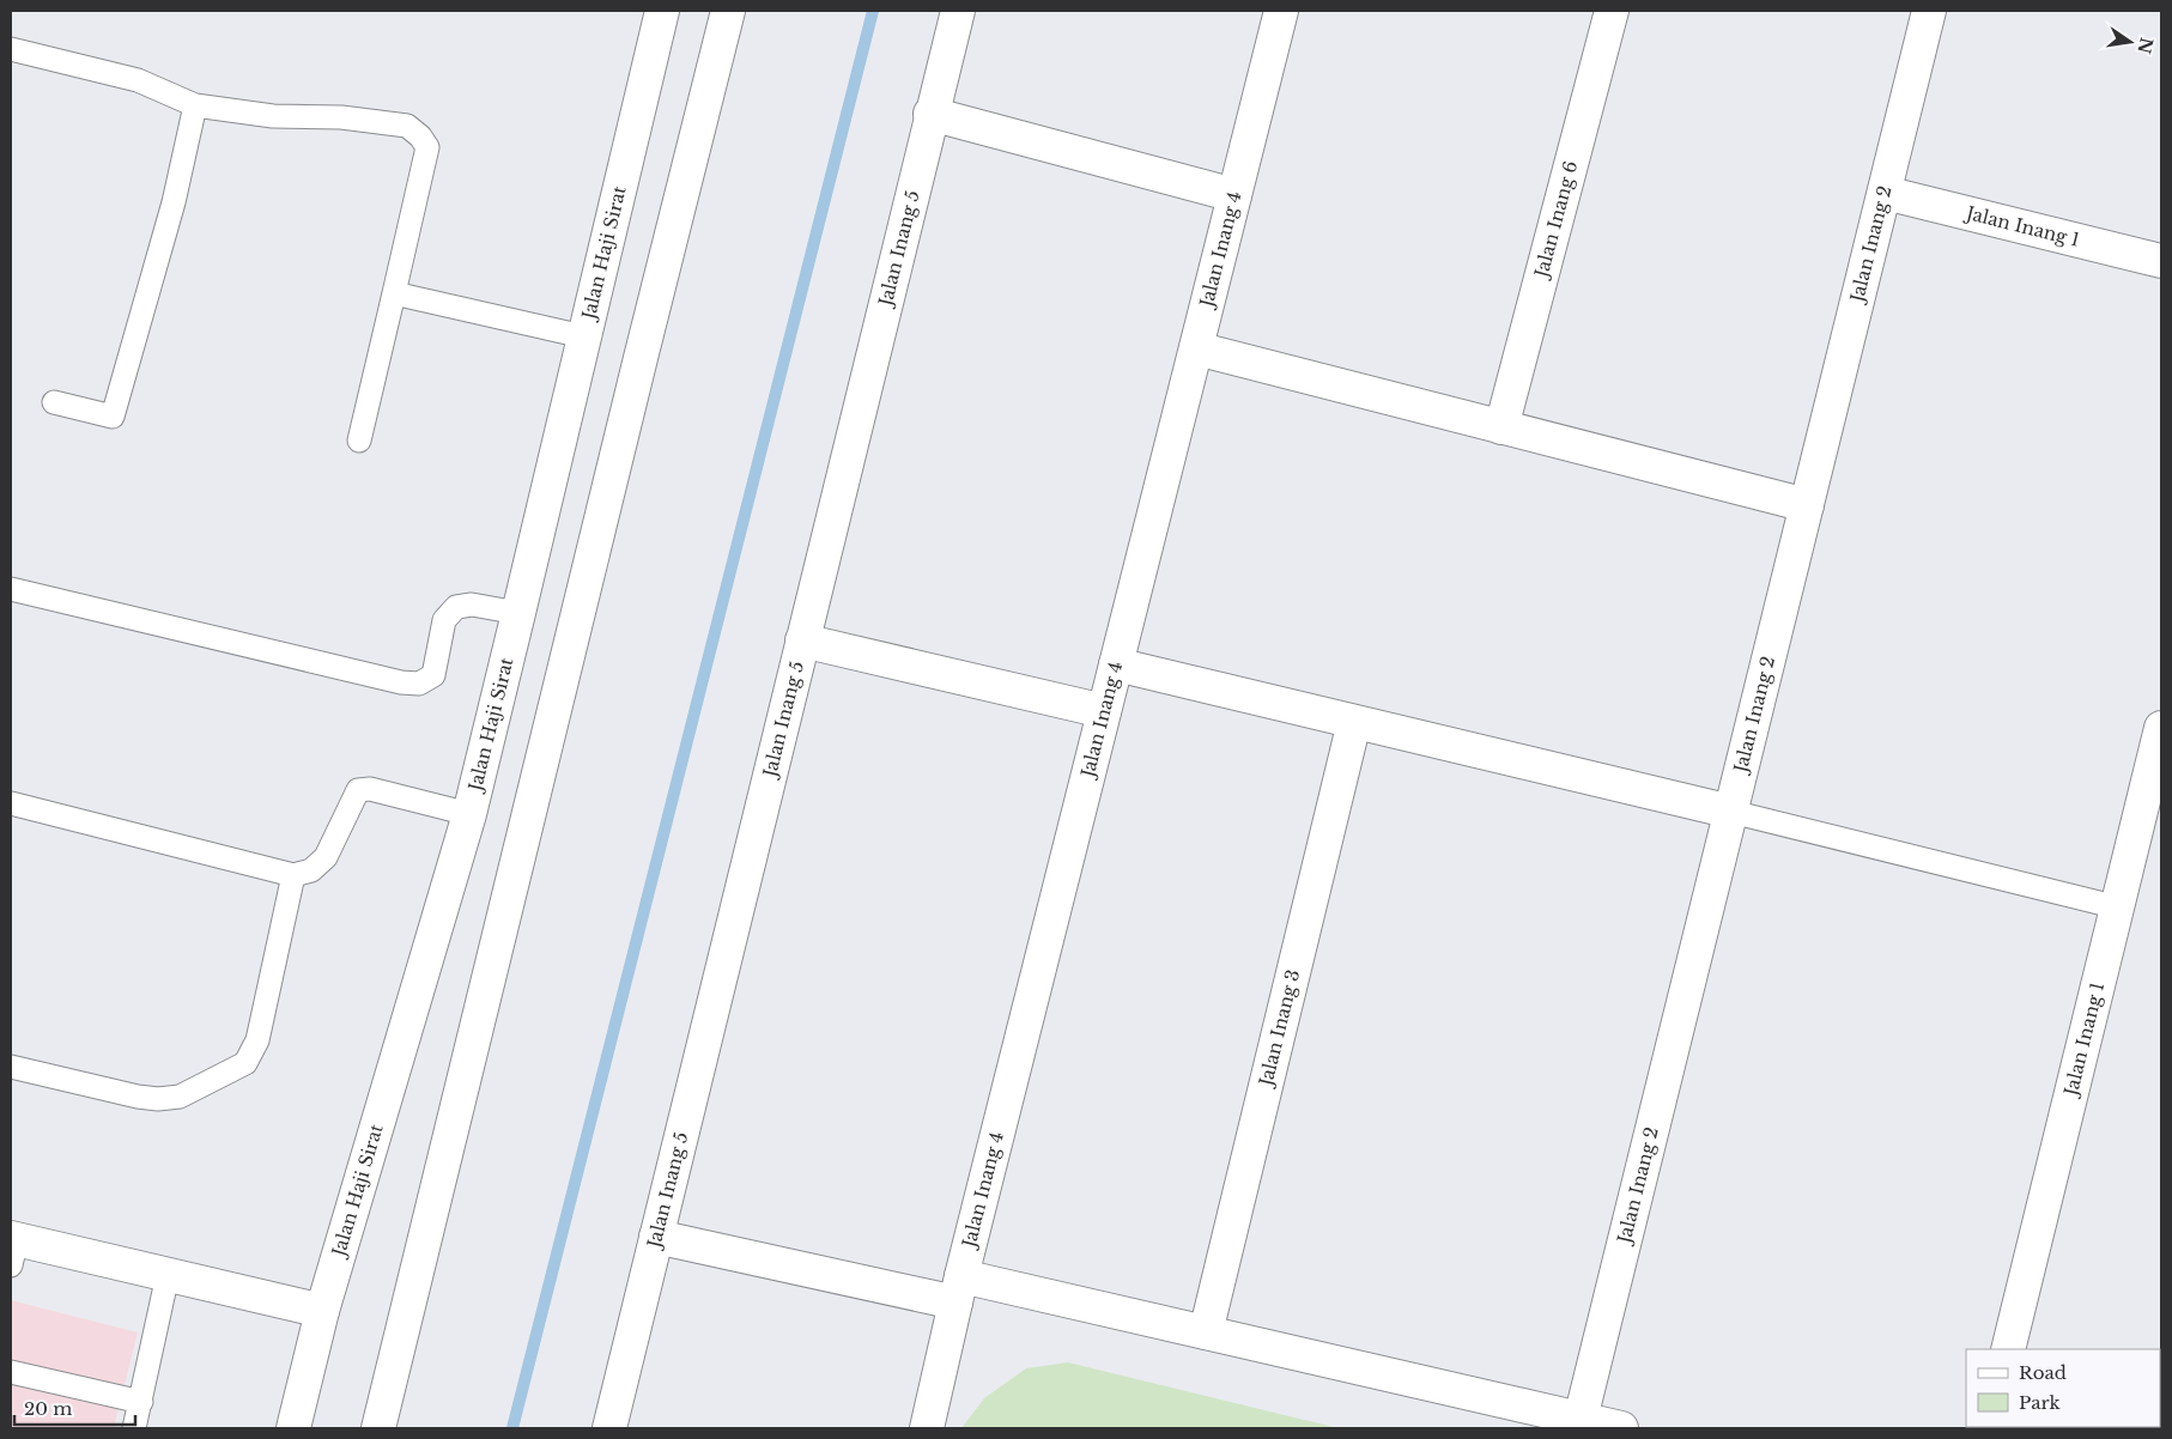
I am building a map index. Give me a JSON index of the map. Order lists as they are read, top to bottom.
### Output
{
  "streets": {
    "street": [
      "Jalan Inang 6",
      "Jalan Inang 1",
      "Jalan Inang 2",
      "Jalan Inang 5",
      "Jalan Inang 4",
      "Jalan Haji Sirat",
      "Jalan Inang 3"
    ]
  },
  "crossings": [
    ["Jalan Inang 1", "Jalan Inang 2"]
  ],
  "legend": ["Road", "Park"],
  "scale_bar": "20 m",
  "north": "right"
}
